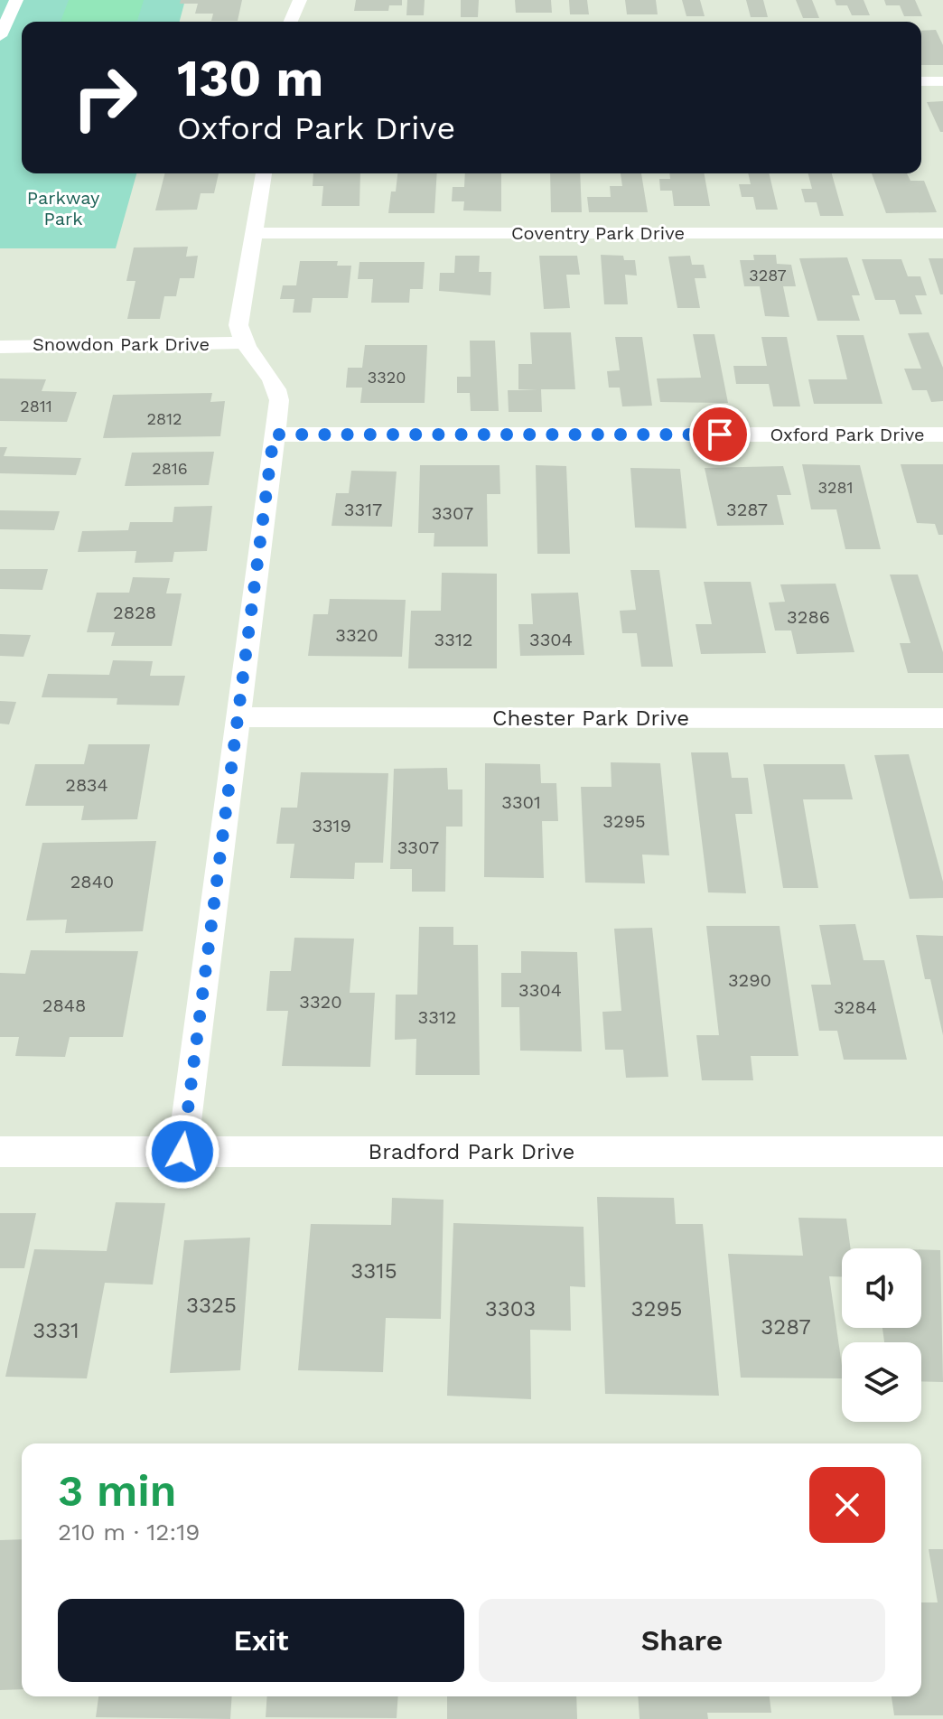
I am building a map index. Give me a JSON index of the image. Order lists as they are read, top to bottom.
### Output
{
  "streets": {
    "lane": [
      "Coventry Park Drive",
      "Snowdon Park Drive",
      "Oxford Park Drive",
      "Chester Park Drive",
      "Bradford Park Drive"
    ]
  },
  "parks": ["Parkway Park"],
  "house_numbers": [
    "3287",
    "3320",
    "2811",
    "2812",
    "2816",
    "3281",
    "3317",
    "3287",
    "3307",
    "2828",
    "3286",
    "3320",
    "3312",
    "3304",
    "2834",
    "3301",
    "3295",
    "3319",
    "3307",
    "2840",
    "3290",
    "3304",
    "3320",
    "2848",
    "3284",
    "3312",
    "3315",
    "3325",
    "3303",
    "3295",
    "3287",
    "3331"
  ],
  "page": {
    "turn": ["130 m", "Oxford Park Drive"],
    "heading": ["3 min", "210 m · 12:19"],
    "buttons": ["Exit", "Share"]
  }
}
